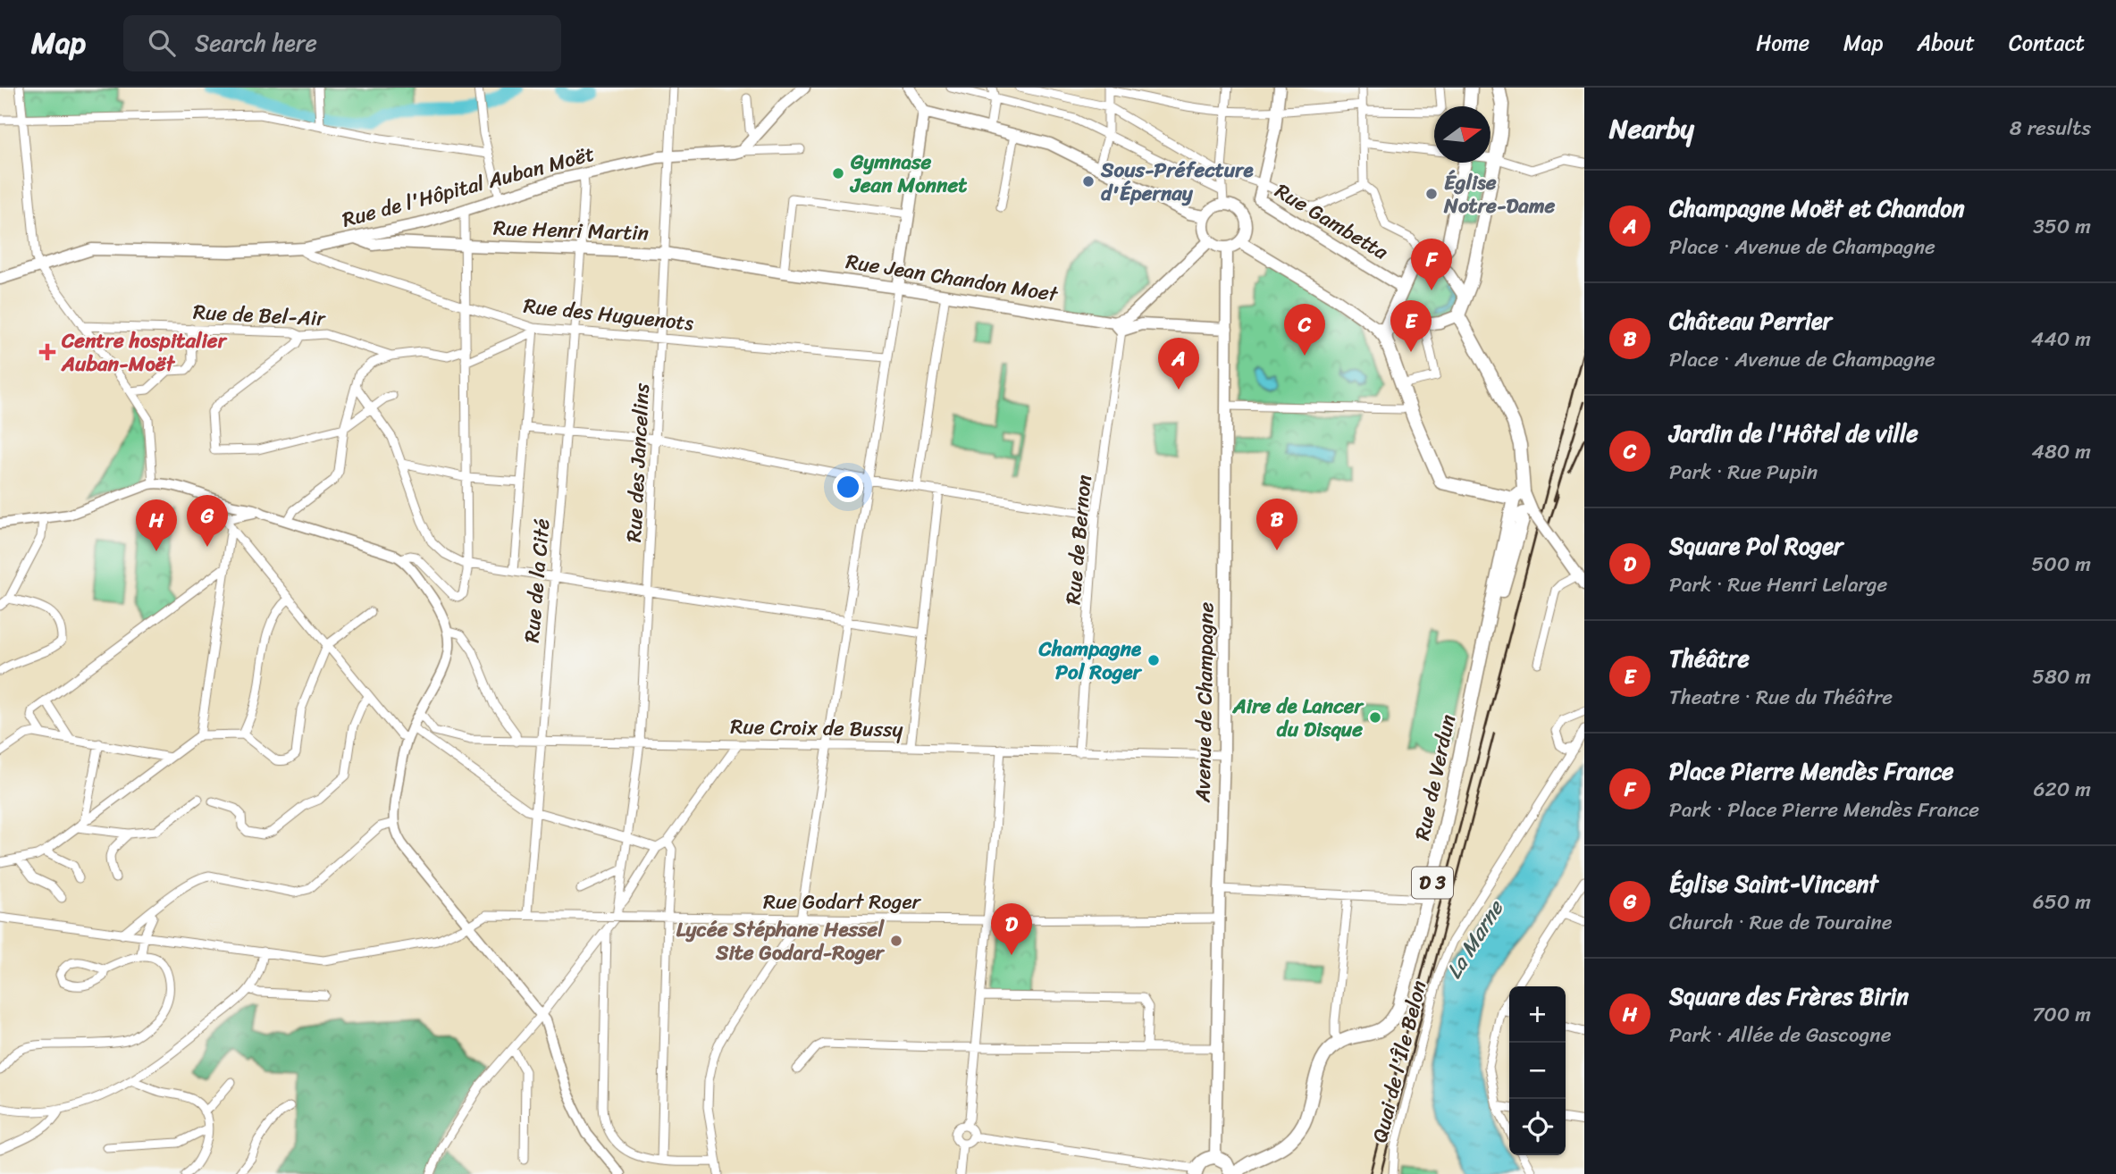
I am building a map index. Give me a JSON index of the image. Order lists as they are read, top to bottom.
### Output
{
  "streets": {
    "main road": [
      "Rue de l'Hôpital Auban Moët",
      "Rue Gambetta",
      "Rue Henri Martin",
      "Rue Jean Chandon Moet",
      "Avenue de Champagne",
      "Rue de Verdun",
      "D 3"
    ],
    "street": [
      "Rue des Huguenots",
      "Rue de Bel-Air",
      "Rue des Jancelins",
      "Rue de Bernon",
      "Rue de la Cité",
      "Rue Croix de Bussy",
      "Rue Godart Roger",
      "Quai de l'Île Belon"
    ]
  },
  "crossings": [
    ["Rue de l'Hôpital Auban Moët", "Rue Henri Martin"],
    ["Rue de l'Hôpital Auban Moët", "Rue des Huguenots"],
    ["Rue de l'Hôpital Auban Moët", "Rue des Jancelins"],
    ["Rue de l'Hôpital Auban Moët", "Rue de la Cité"],
    ["Rue Gambetta", "Avenue de Champagne"],
    ["Rue Gambetta", "D 3"],
    ["Rue Henri Martin", "Rue Jean Chandon Moet"],
    ["Rue Henri Martin", "Rue des Jancelins"],
    ["Rue Henri Martin", "Rue de la Cité"],
    ["Rue Jean Chandon Moet", "Rue de Bernon"],
    ["Rue Jean Chandon Moet", "Avenue de Champagne"],
    ["Rue des Huguenots", "Rue des Jancelins"],
    ["Rue des Huguenots", "Rue de la Cité"],
    ["Rue des Jancelins", "Rue Croix de Bussy"],
    ["Rue des Jancelins", "Rue Godart Roger"],
    ["Rue de Bernon", "Rue Croix de Bussy"],
    ["Rue de la Cité", "Rue Croix de Bussy"],
    ["Rue de la Cité", "Rue Godart Roger"],
    ["Avenue de Champagne", "Rue Croix de Bussy"],
    ["Avenue de Champagne", "Rue Godart Roger"],
    ["Rue de Verdun", "D 3"]
  ],
  "water": ["La Marne"],
  "places": {
    "other": [
      "Gymnase Jean Monnet",
      "Sous-Préfecture d'Épernay",
      "Église Notre-Dame",
      "Champagne Pol Roger",
      "Aire de Lancer du Disque",
      "Lycée Stéphane Hessel Site Godard-Roger"
    ],
    "health": ["Centre hospitalier Auban-Moët"]
  },
  "north": "right",
  "page": {
    "header": "Map",
    "search": "Search here",
    "nav": [
      "Home",
      "Map",
      "About",
      "Contact"
    ],
    "heading": ["Nearby", "8 results"],
    "list": [
      {
        "mark": "A",
        "name": "Champagne Moët et Chandon",
        "note": "Place · Avenue de Champagne",
        "value": "350 m"
      },
      {
        "mark": "B",
        "name": "Château Perrier",
        "note": "Place · Avenue de Champagne",
        "value": "440 m"
      },
      {
        "mark": "C",
        "name": "Jardin de l'Hôtel de ville",
        "note": "Park · Rue Pupin",
        "value": "480 m"
      },
      {
        "mark": "D",
        "name": "Square Pol Roger",
        "note": "Park · Rue Henri Lelarge",
        "value": "500 m"
      },
      {
        "mark": "E",
        "name": "Théâtre",
        "note": "Theatre · Rue du Théâtre",
        "value": "580 m"
      },
      {
        "mark": "F",
        "name": "Place Pierre Mendès France",
        "note": "Park · Place Pierre Mendès France",
        "value": "620 m"
      },
      {
        "mark": "G",
        "name": "Église Saint-Vincent",
        "note": "Church · Rue de Touraine",
        "value": "650 m"
      },
      {
        "mark": "H",
        "name": "Square des Frères Birin",
        "note": "Park · Allée de Gascogne",
        "value": "700 m"
      }
    ],
    "pins": [
      "F",
      "E",
      "C",
      "A",
      "G",
      "B",
      "H",
      "D"
    ],
    "map_buttons": ["+", "−"]
  }
}
